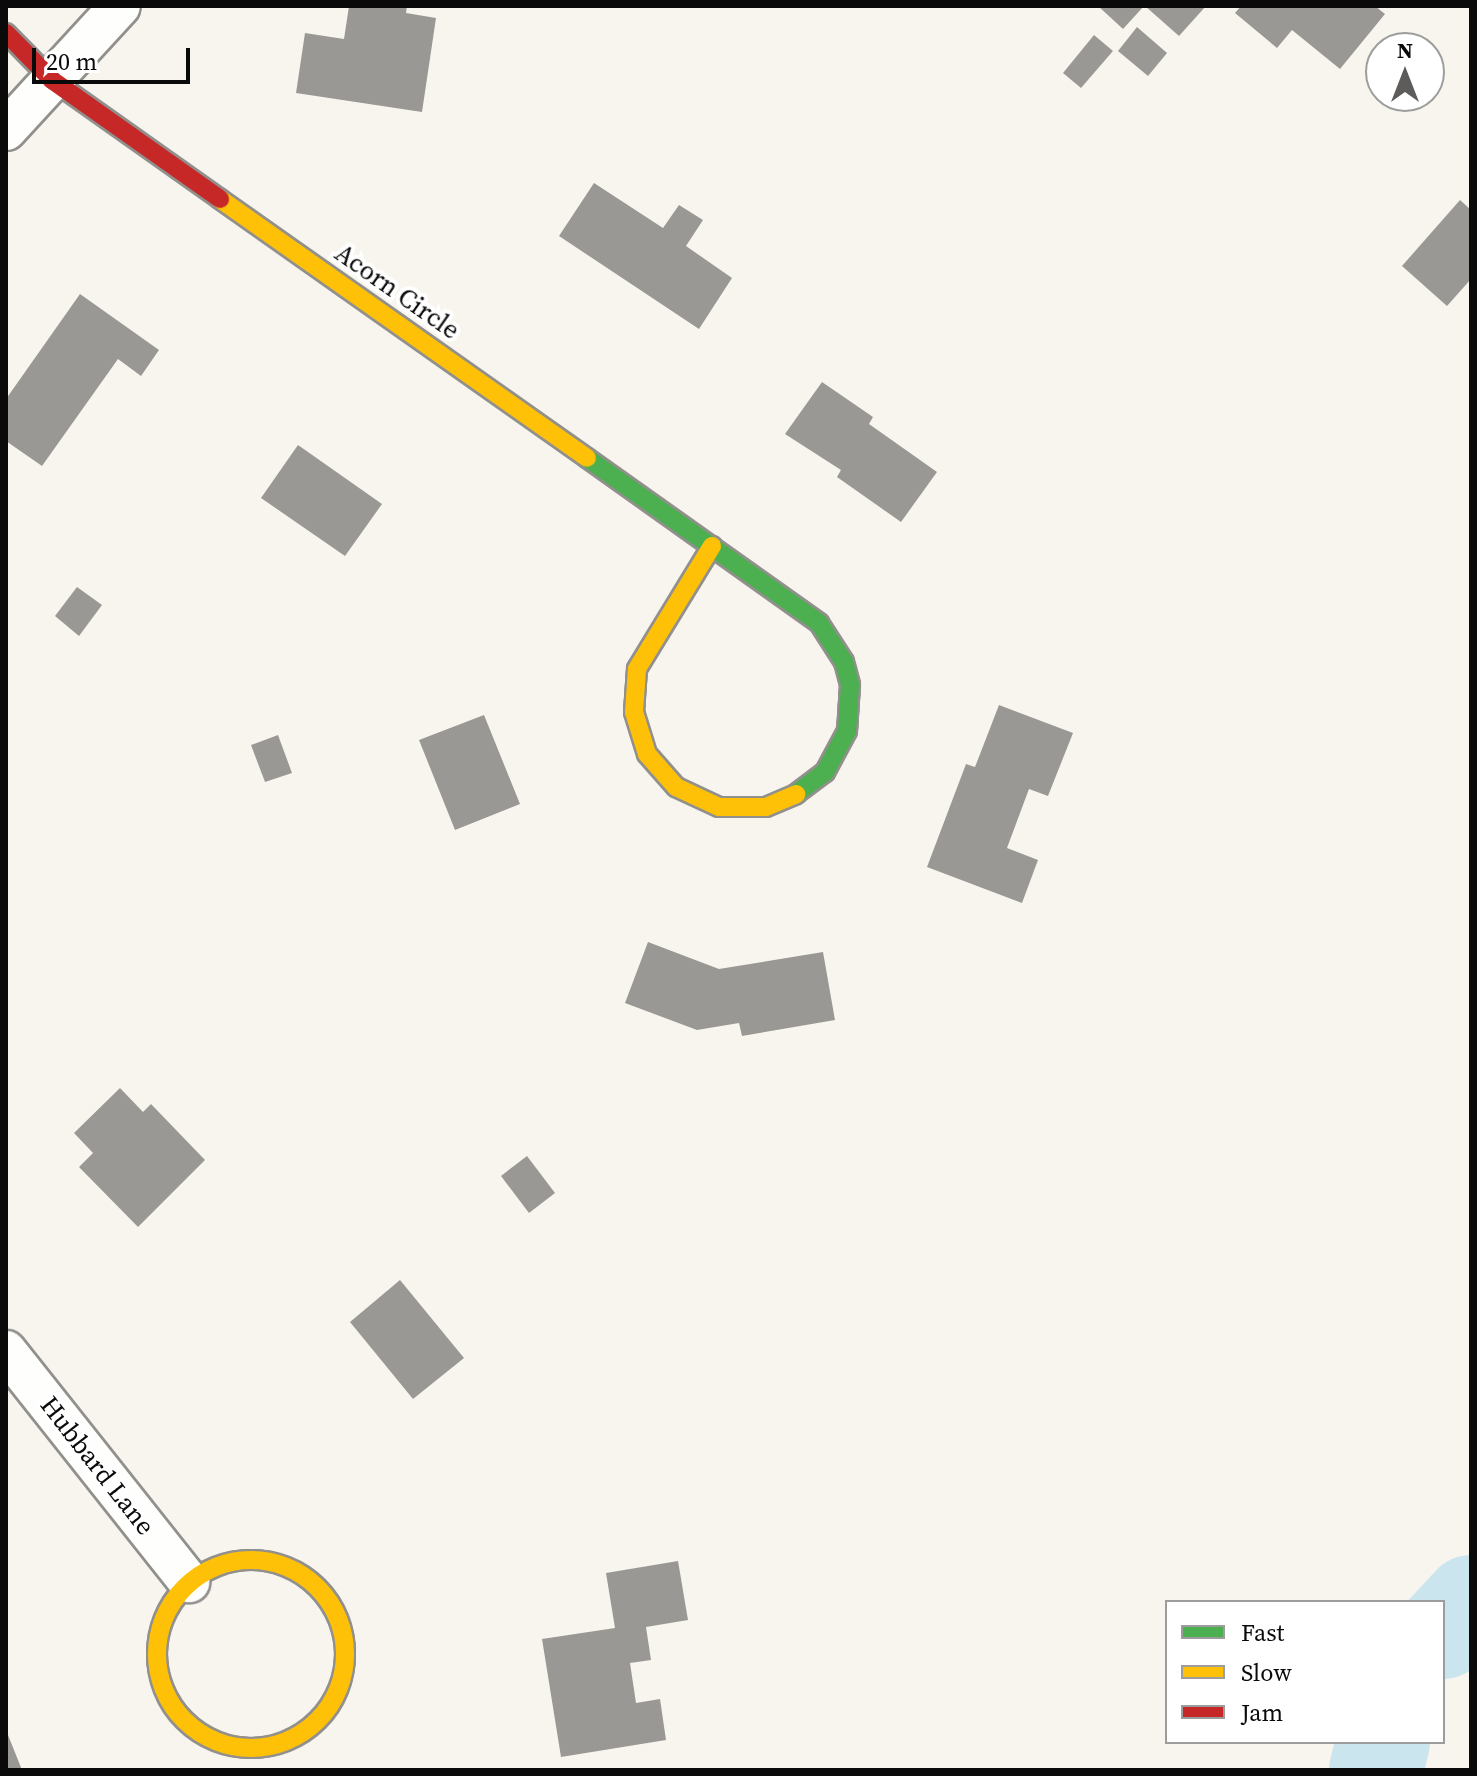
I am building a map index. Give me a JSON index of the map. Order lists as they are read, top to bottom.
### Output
{
  "streets": {
    "street": ["Acorn Circle", "Hubbard Lane"]
  },
  "legend": ["Fast", "Slow", "Jam"],
  "scale_bar": "20 m",
  "north": "top"
}
